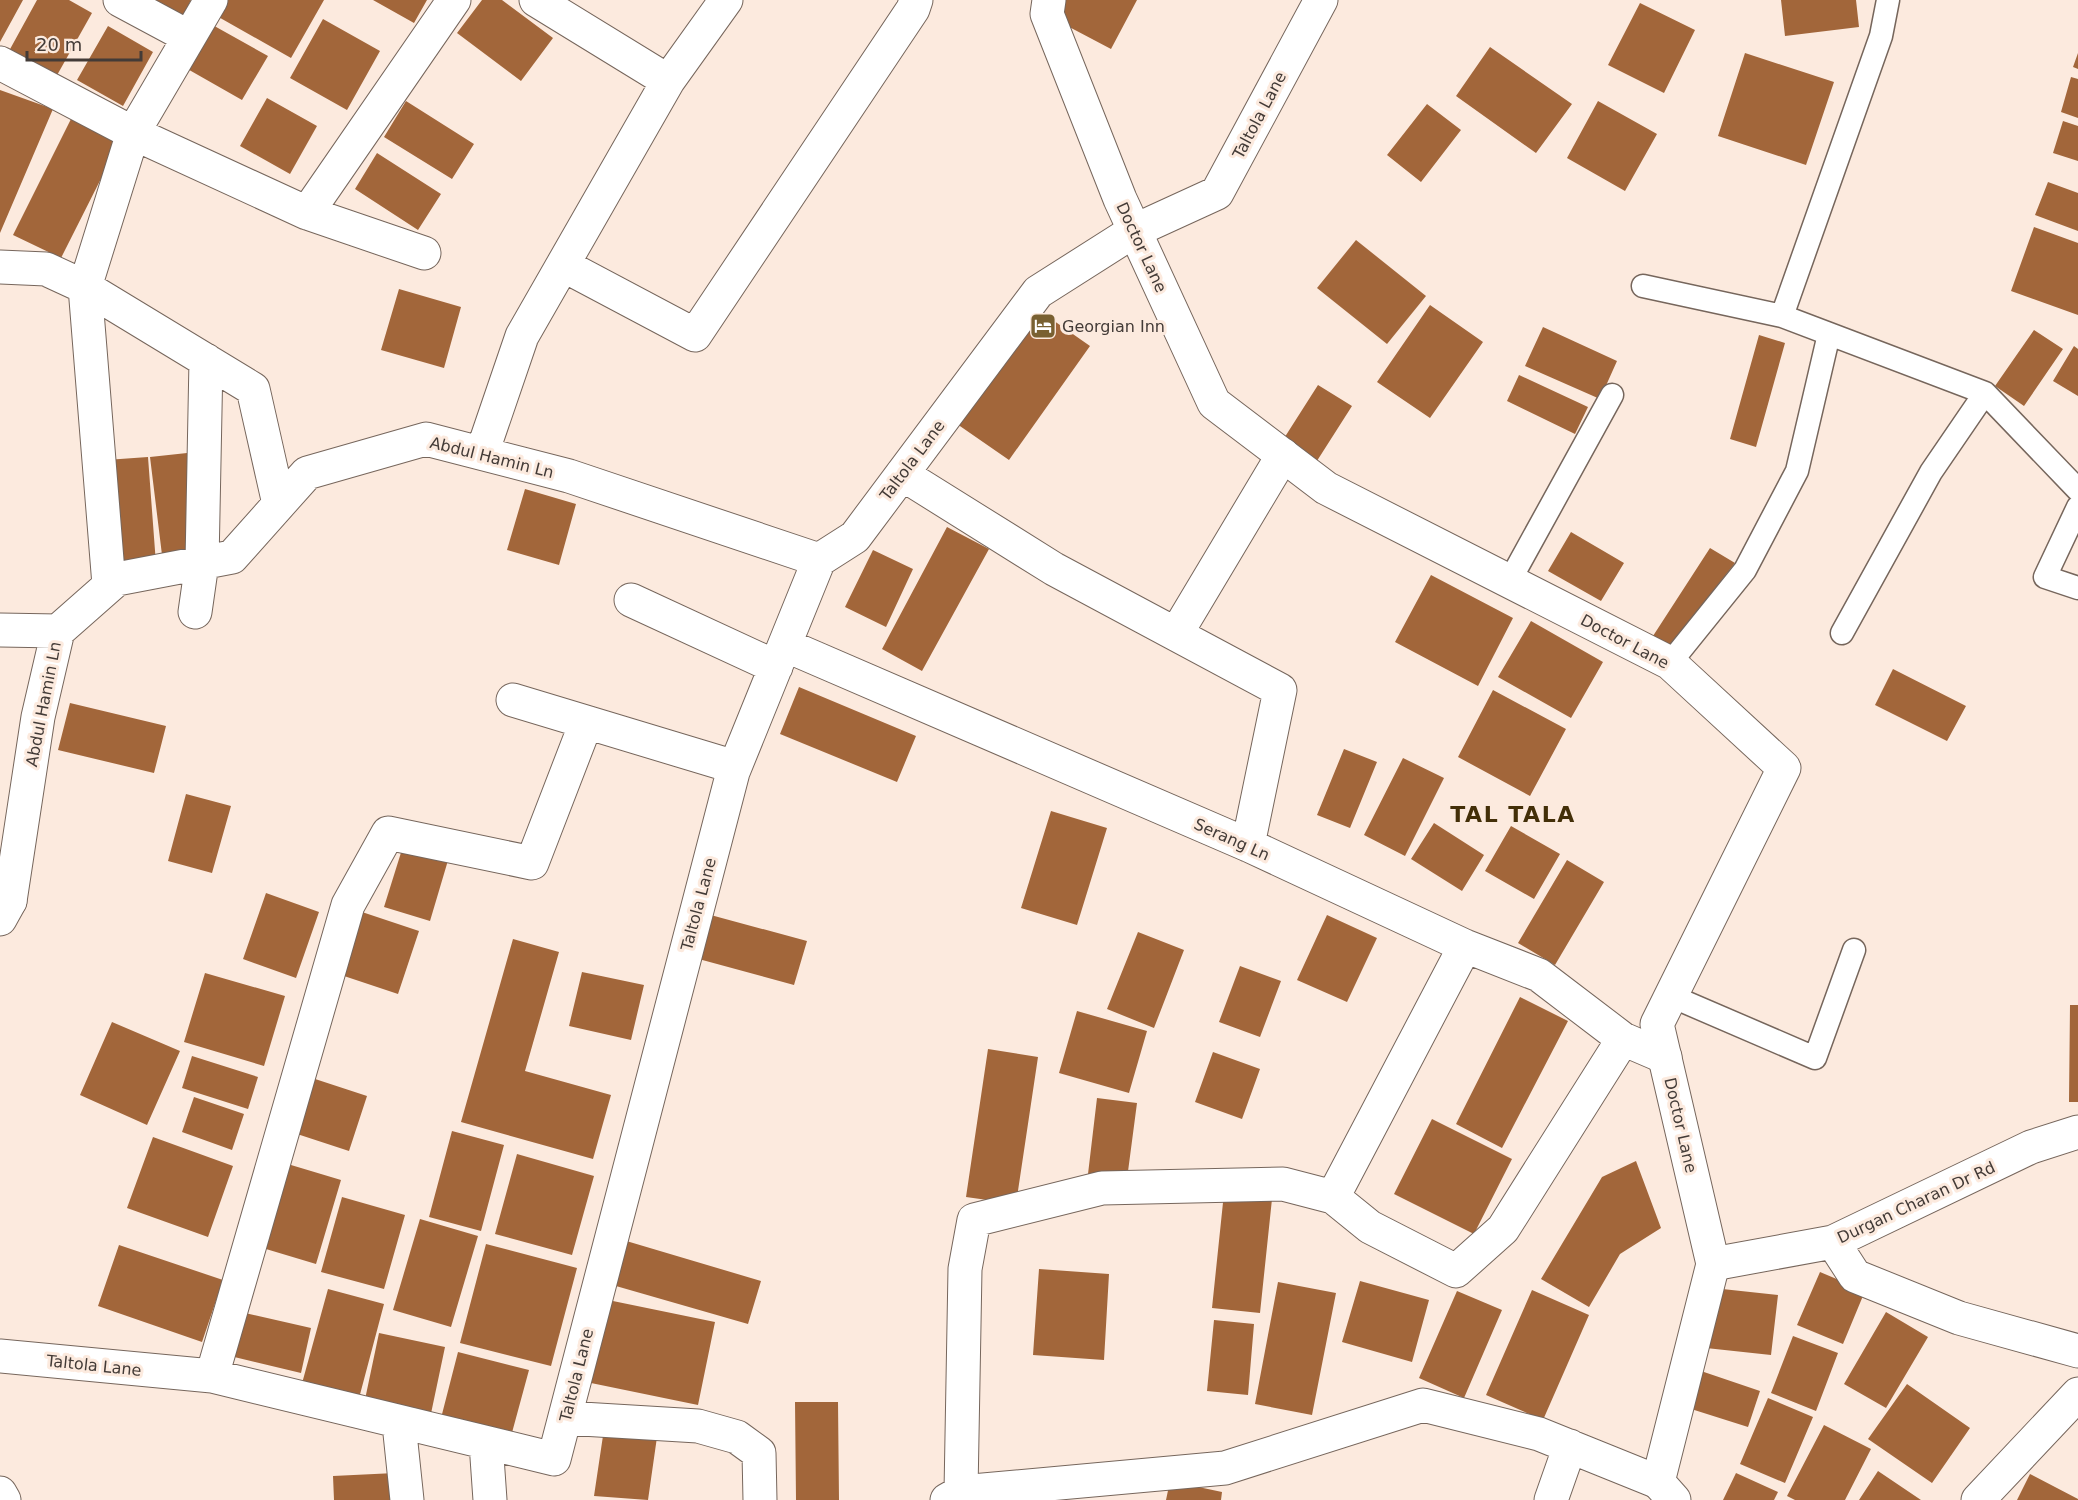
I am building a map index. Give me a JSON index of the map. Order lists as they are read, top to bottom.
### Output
{
  "streets": {
    "street": [
      "Taltola Lane",
      "Doctor Lane",
      "Abdul Hamin Ln",
      "Serang Ln",
      "Durgan Charan Dr Rd"
    ]
  },
  "crossings": [
    ["Taltola Lane", "Doctor Lane"],
    ["Taltola Lane", "Abdul Hamin Ln"],
    ["Taltola Lane", "Serang Ln"],
    ["Doctor Lane", "Serang Ln"],
    ["Doctor Lane", "Durgan Charan Dr Rd"]
  ],
  "districts": ["TAL TALA"],
  "places": {
    "hotel": ["Georgian Inn"]
  },
  "scale_bar": "20 m"
}
